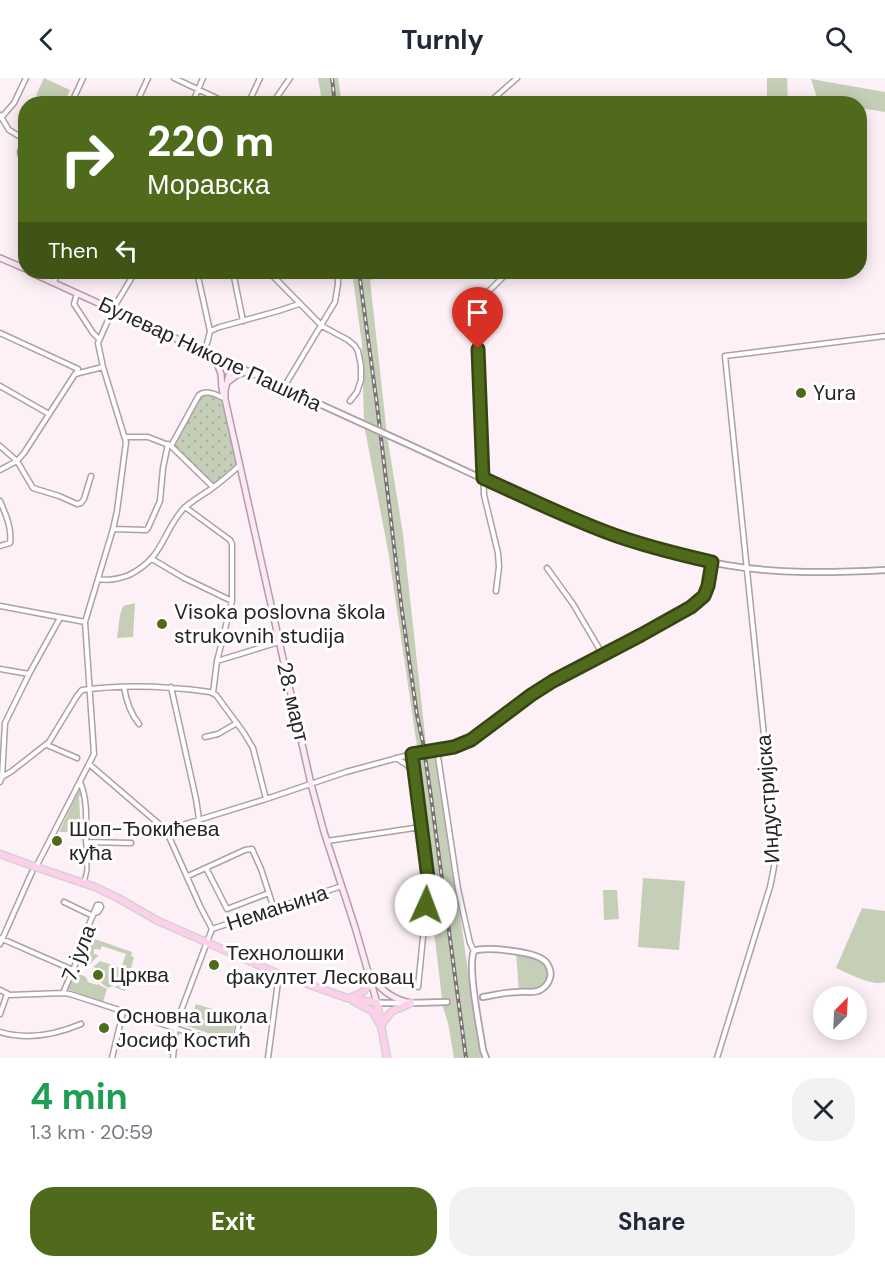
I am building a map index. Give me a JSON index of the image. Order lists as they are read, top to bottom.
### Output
{
  "streets": {
    "main road": ["Булевар Николе Пашића", "28. март"],
    "street": ["Индустријска", "Немањина", "7. јула"]
  },
  "crossings": [
    ["Булевар Николе Пашића", "28. март"],
    ["Булевар Николе Пашића", "Индустријска"],
    ["28. март", "Немањина"]
  ],
  "places": [
    "Yura",
    "Visoka poslovna škola strukovnih studija",
    "Шоп-Ђокићева кућа",
    "Технолошки факултет Лесковац",
    "Црква",
    "Основна школа Јосиф Костић"
  ],
  "north": "top right",
  "page": {
    "header": "Turnly",
    "turn": ["220 m", "Моравска"],
    "then": "Then",
    "heading": ["4 min", "1.3 km · 20:59"],
    "buttons": ["Exit", "Share"]
  }
}
